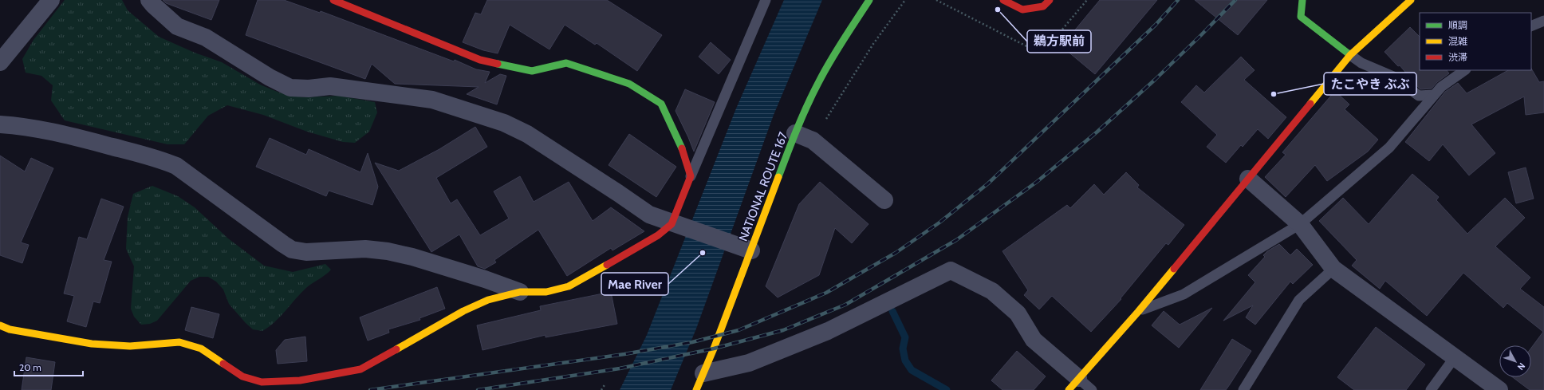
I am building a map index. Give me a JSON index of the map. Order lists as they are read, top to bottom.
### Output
{
  "streets": {
    "main road": ["NATIONAL ROUTE 167"]
  },
  "places": ["鵜方駅前", "たこやき ぶぶ", "Mae River"],
  "legend": ["順調", "混雑", "渋滞"],
  "scale_bar": "20 m",
  "north": "bottom right"
}
